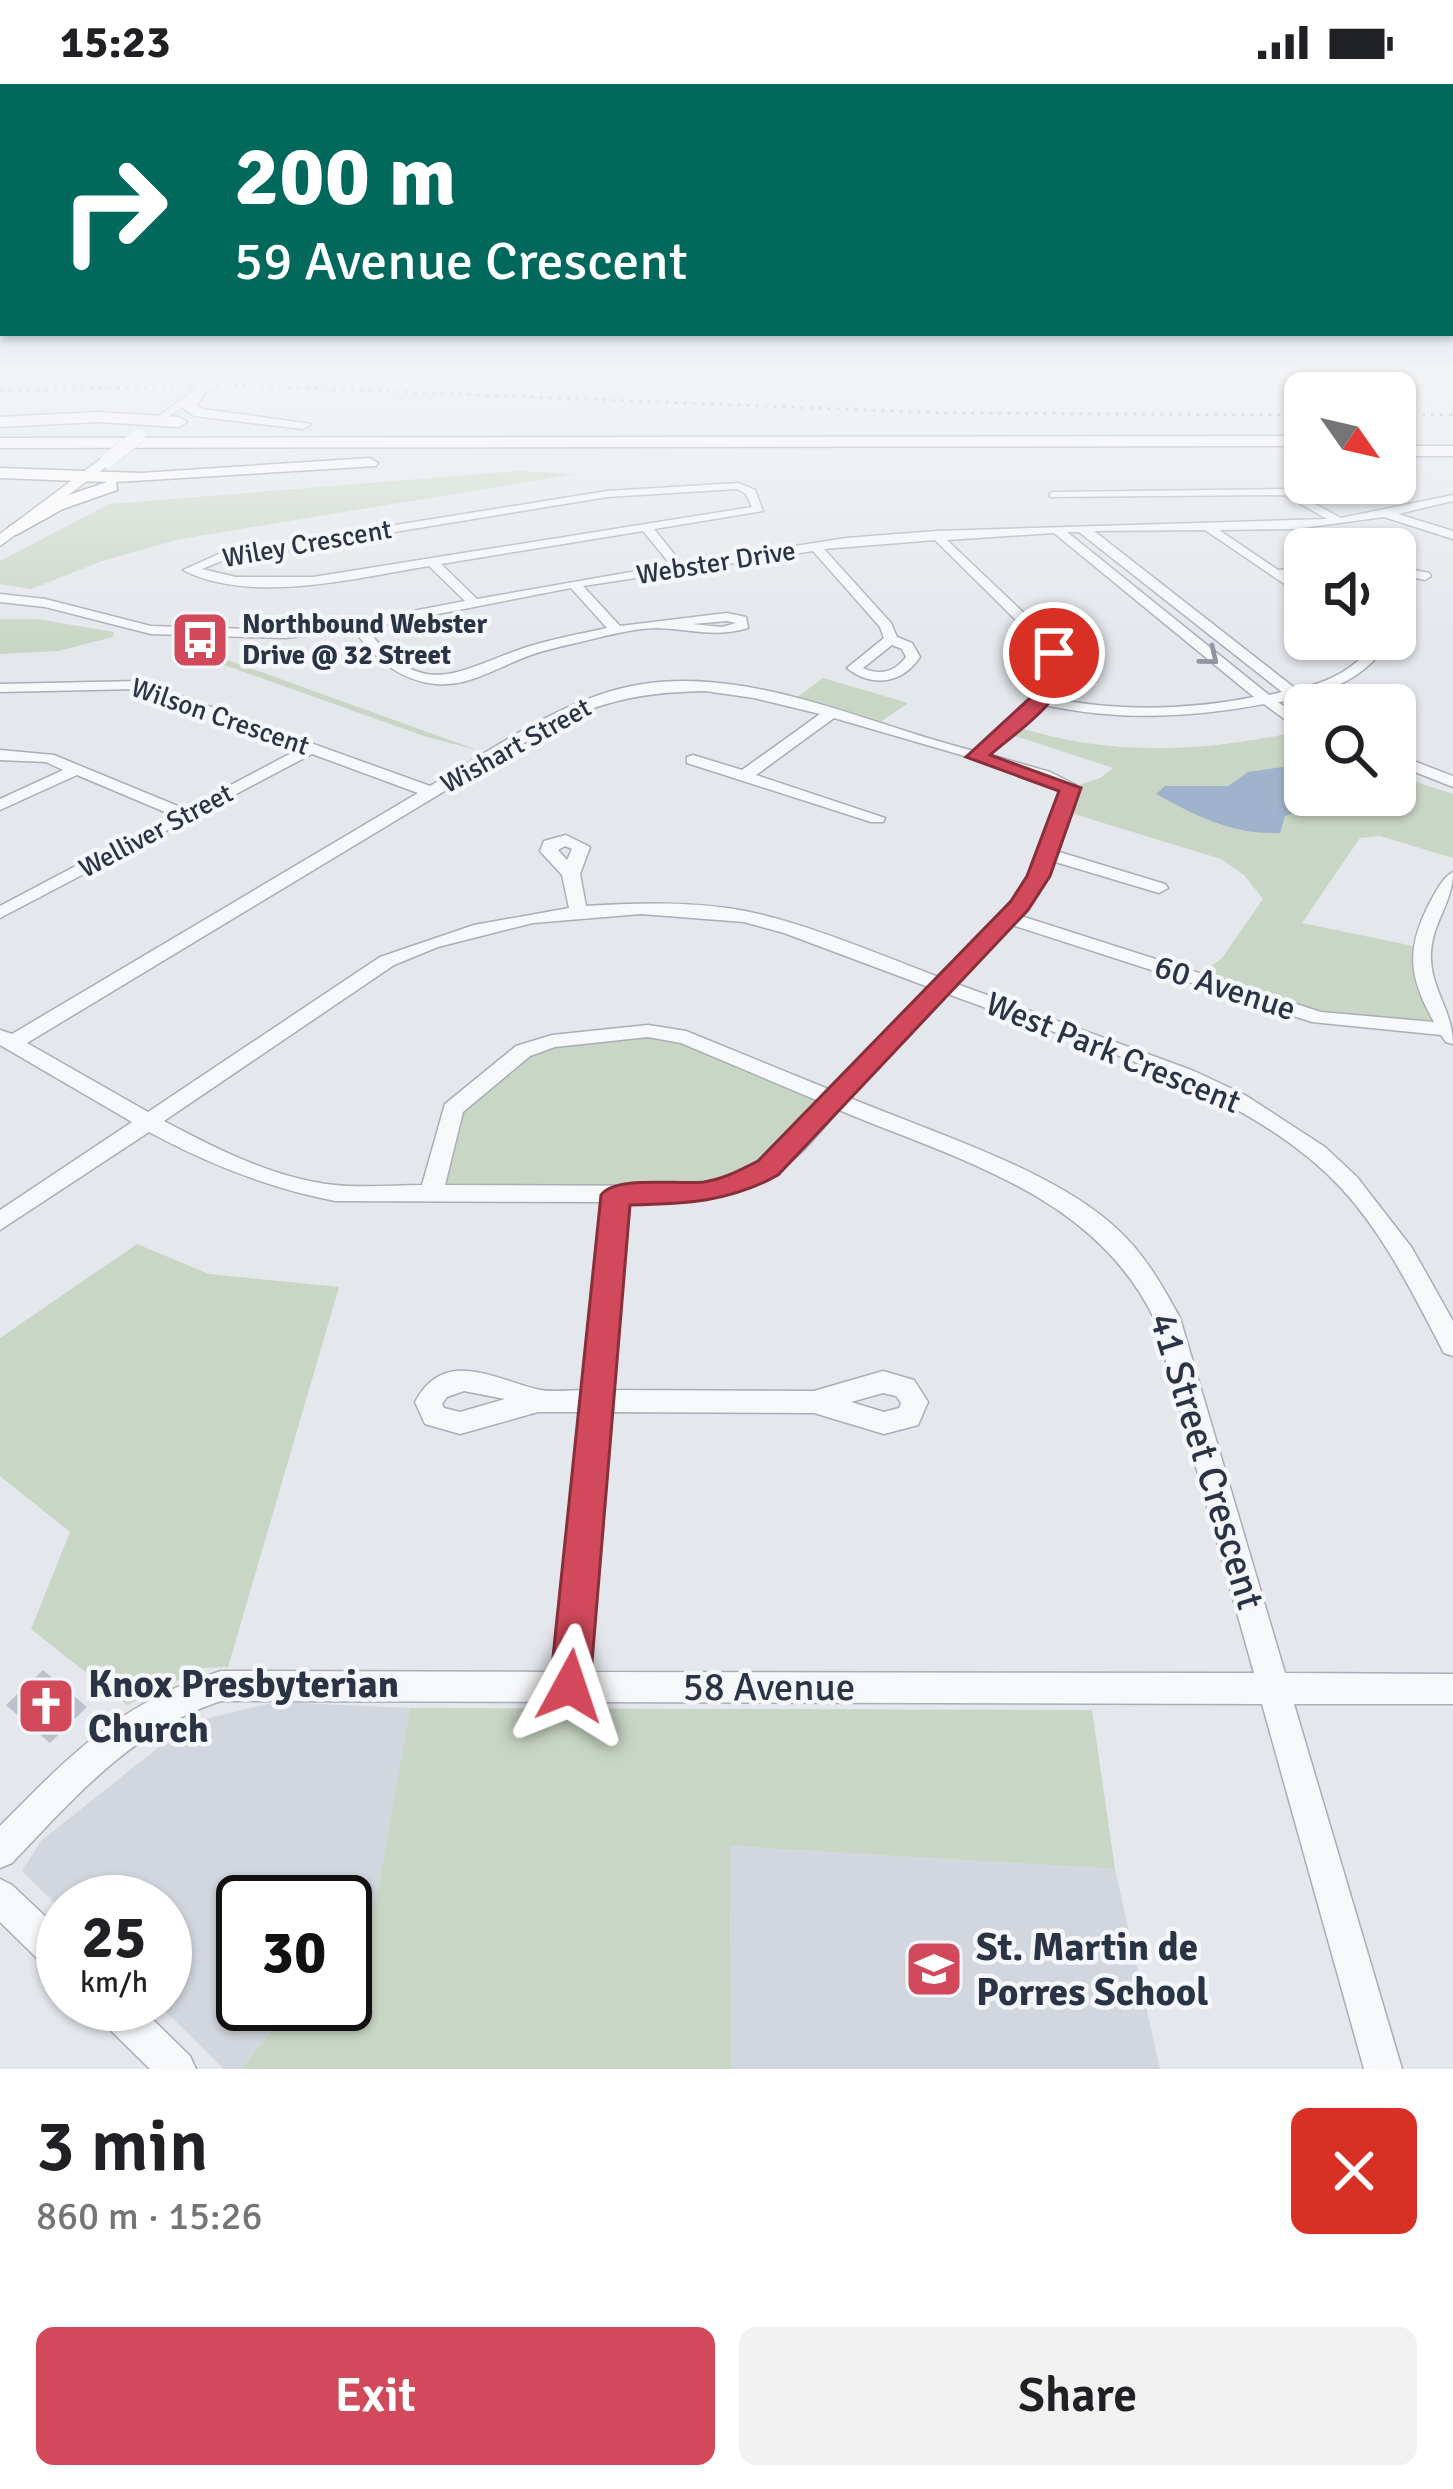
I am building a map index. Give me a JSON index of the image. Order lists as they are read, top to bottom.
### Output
{
  "streets": {
    "street": [
      "Wiley Crescent",
      "Webster Drive",
      "Wilson Crescent",
      "Wishart Street",
      "Welliver Street",
      "60 Avenue",
      "West Park Crescent",
      "41 Street Crescent",
      "58 Avenue"
    ]
  },
  "crossings": [
    ["Wiley Crescent", "Webster Drive"],
    ["Wilson Crescent", "Wishart Street"],
    ["Wilson Crescent", "Welliver Street"],
    ["Wishart Street", "60 Avenue"],
    ["Wishart Street", "West Park Crescent"],
    ["Wishart Street", "41 Street Crescent"],
    ["41 Street Crescent", "58 Avenue"]
  ],
  "places": {
    "bus stop": ["Northbound Webster Drive @ 32 Street"],
    "church": ["Knox Presbyterian Church"],
    "school or university": ["St. Martin de Porres School"]
  },
  "north": "bottom right",
  "page": {
    "status": "15:23",
    "turn": ["200 m", "59 Avenue Crescent"],
    "speed": "25 km/h",
    "limit": "30",
    "heading": ["3 min", "860 m · 15:26"],
    "buttons": ["Exit", "Share"]
  }
}
